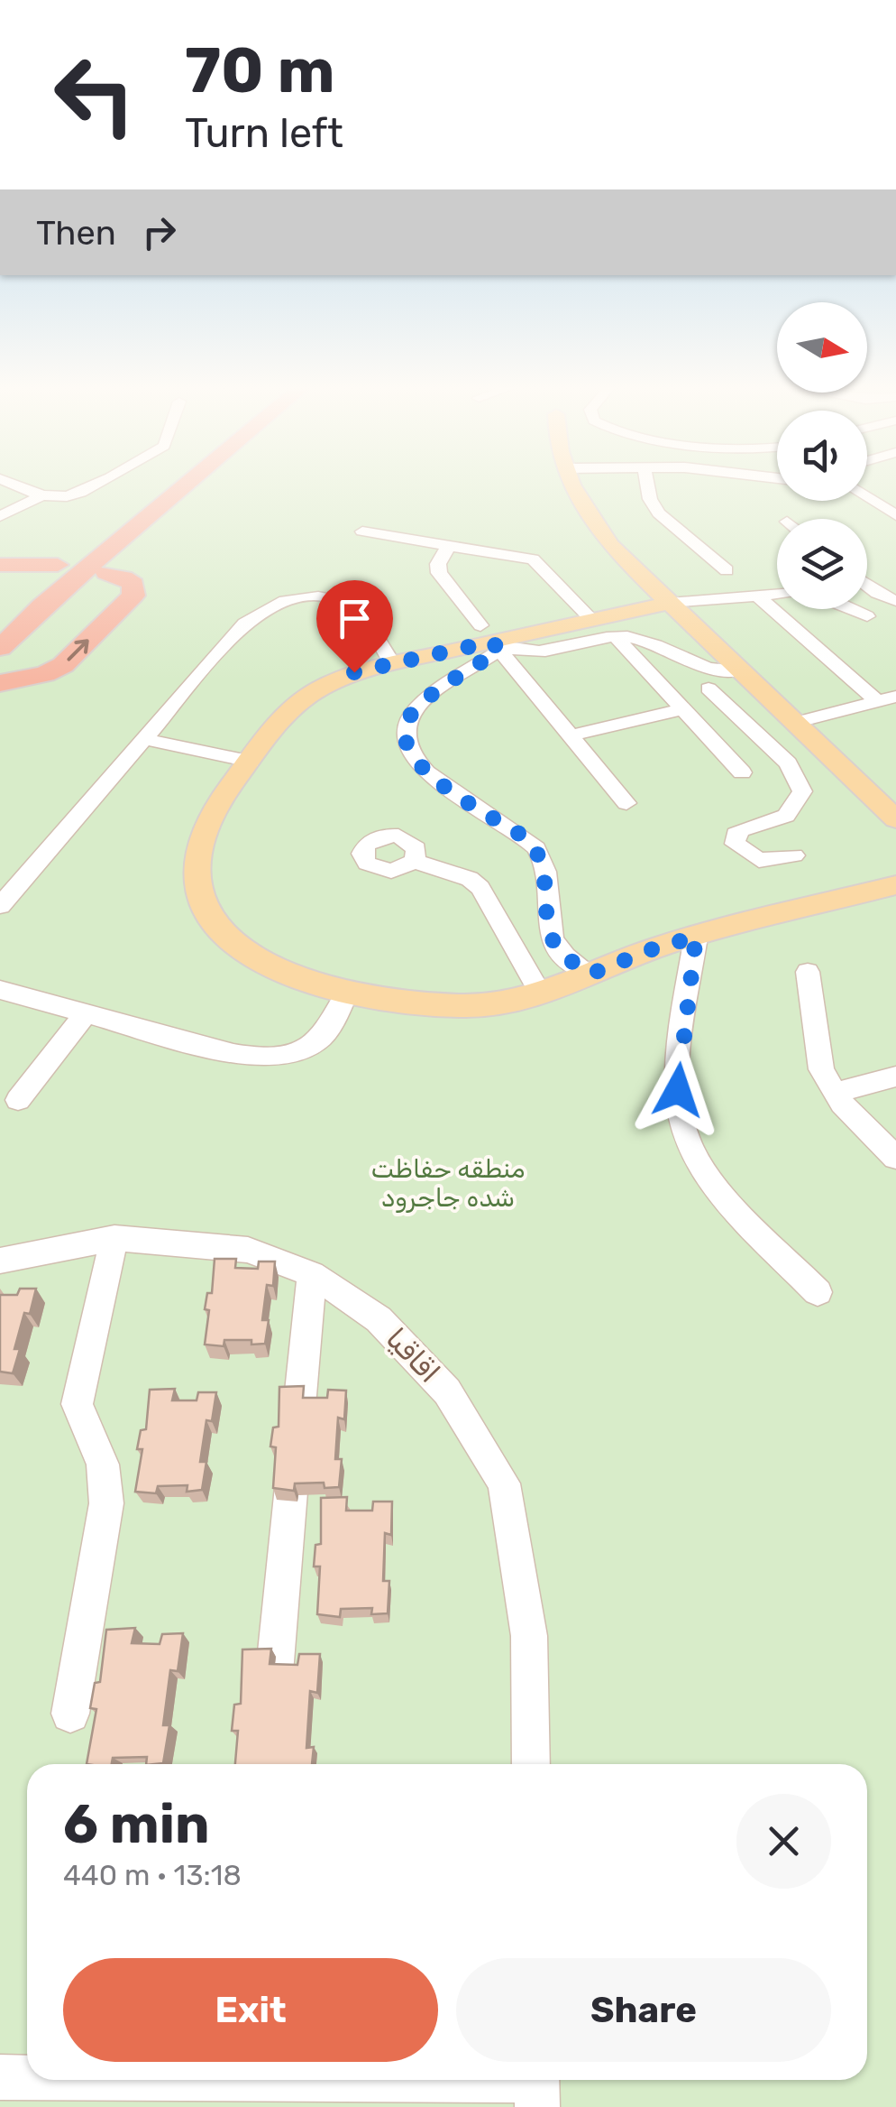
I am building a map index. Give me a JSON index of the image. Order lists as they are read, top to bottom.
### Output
{
  "streets": {
    "street": ["اقاقیا"]
  },
  "parks": ["منطقه حفاظت شده جاجرود"],
  "north": "right",
  "page": {
    "turn": ["70 m", "Turn left"],
    "then": "Then",
    "heading": ["6 min", "440 m · 13:18"],
    "buttons": ["Exit", "Share"]
  }
}
